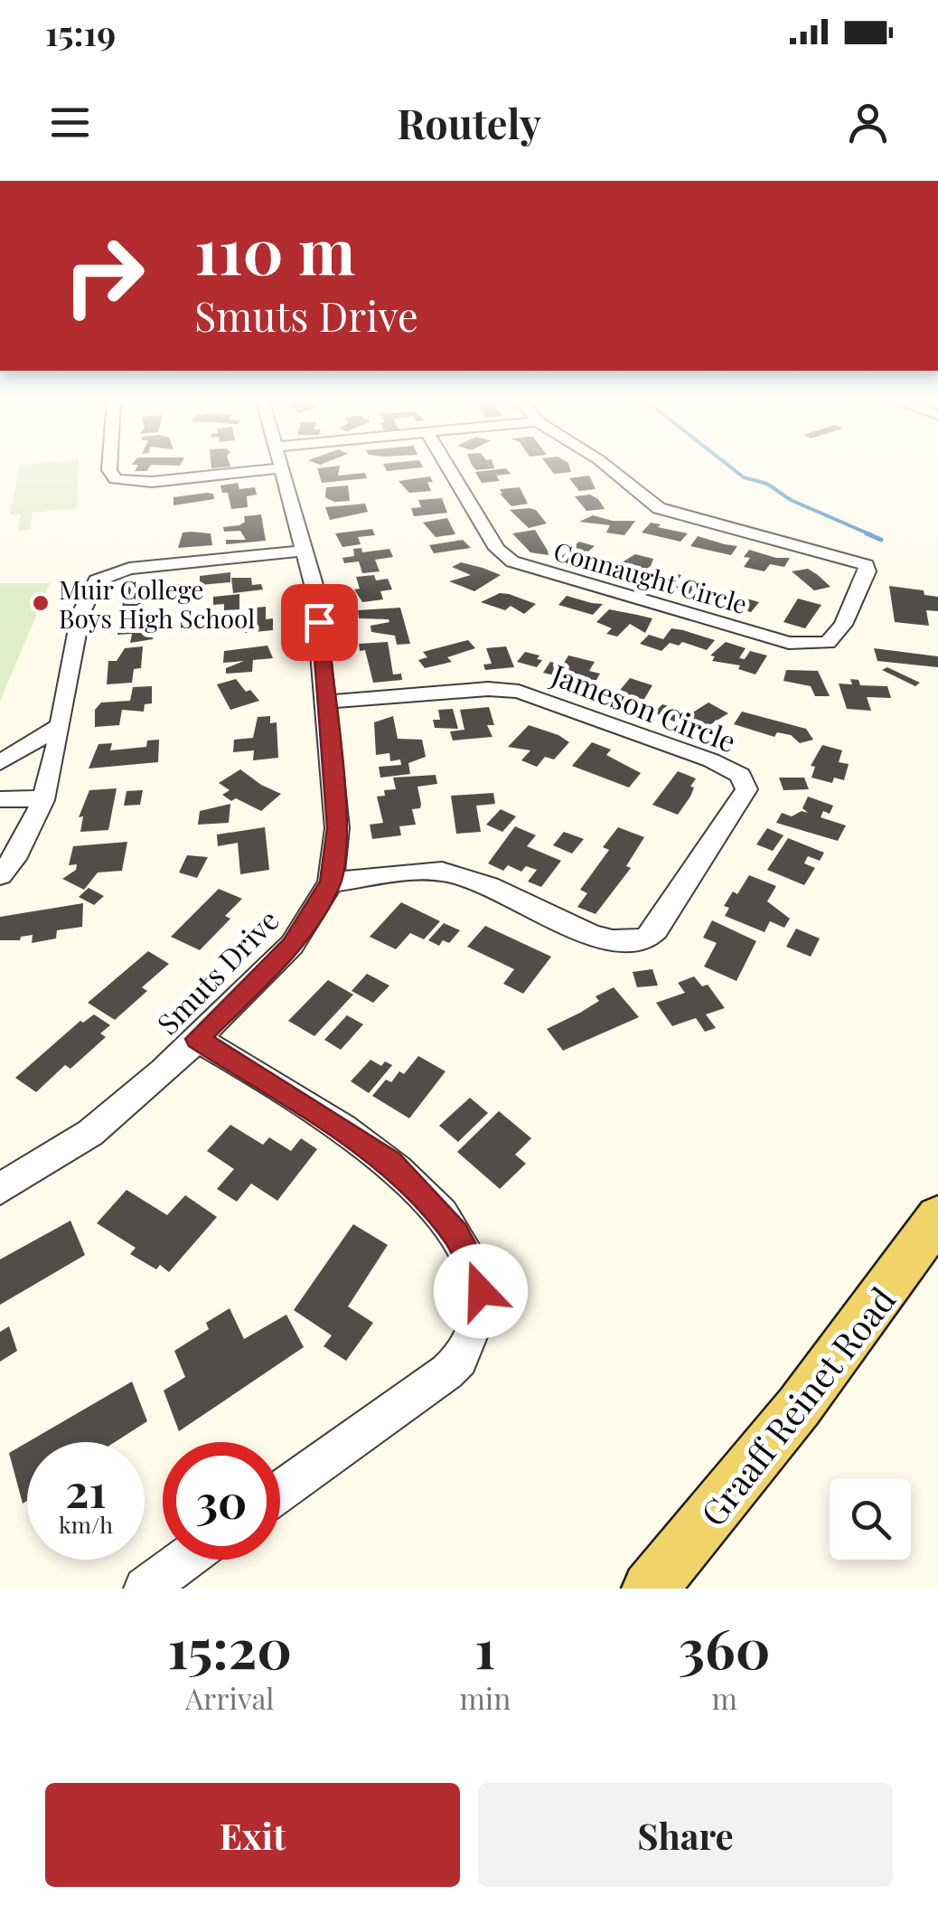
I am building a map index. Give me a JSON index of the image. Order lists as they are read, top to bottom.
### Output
{
  "streets": {
    "main road": ["Graaff Reinet Road"],
    "street": ["Connaught Circle", "Jameson Circle", "Smuts Drive"]
  },
  "crossings": [
    ["Jameson Circle", "Smuts Drive"]
  ],
  "places": ["Muir College Boys High School"],
  "page": {
    "status": "15:19",
    "header": "Routely",
    "turn": ["110 m", "Smuts Drive"],
    "speed": "21 km/h",
    "limit": "30",
    "eta": [
      "15:20",
      "Arrival",
      "1",
      "min",
      "360",
      "m"
    ],
    "buttons": ["Exit", "Share"]
  }
}
